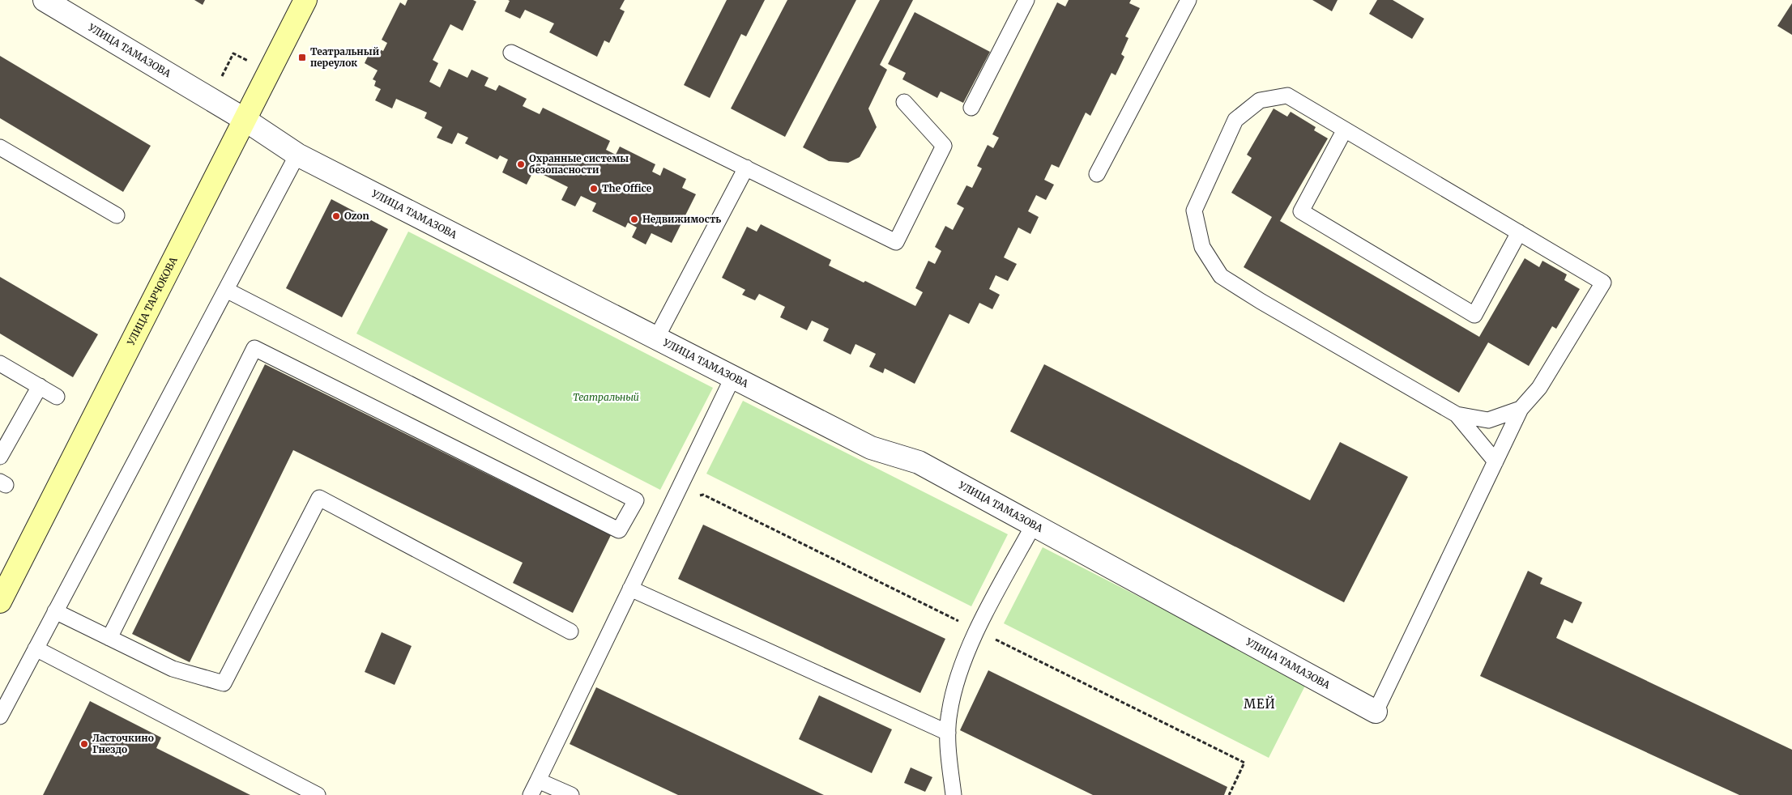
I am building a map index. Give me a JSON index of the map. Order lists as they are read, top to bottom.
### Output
{
  "streets": {
    "street": ["УЛИЦА ТАМАЗОВА", "УЛИЦА ТАРЧОКОВА"]
  },
  "crossings": [
    ["УЛИЦА ТАМАЗОВА", "УЛИЦА ТАРЧОКОВА"]
  ],
  "districts": ["МЕЙ"],
  "parks": ["Театральный"],
  "places": {
    "transit": ["Театральный переулок"],
    "other": [
      "Охранные системы безопасности",
      "The Office",
      "Ozon",
      "Недвижимость",
      "Ласточкино Гнездо"
    ]
  }
}
